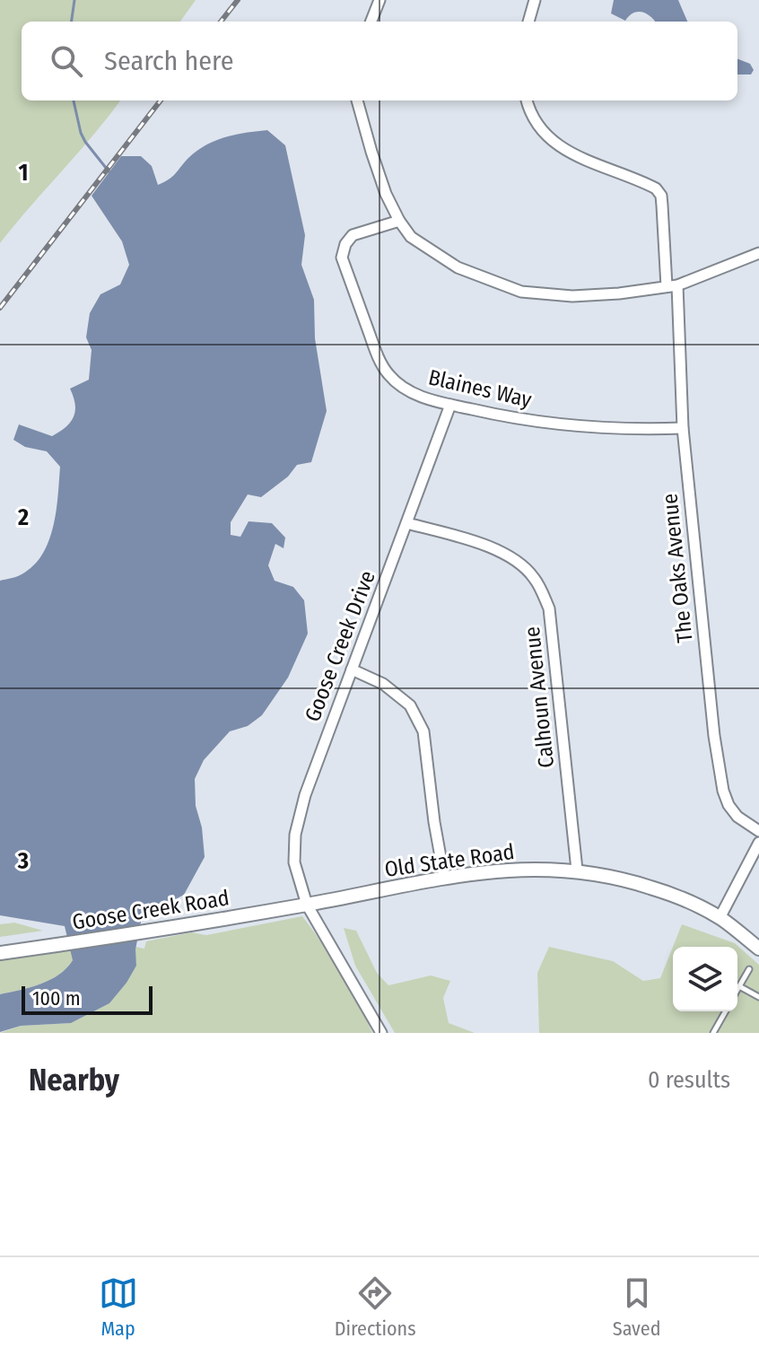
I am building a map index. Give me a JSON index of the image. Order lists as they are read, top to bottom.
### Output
{
  "streets": {
    "main road": ["Old State Road", "Goose Creek Road"],
    "street": [
      "Blaines Way",
      "The Oaks Avenue",
      "Goose Creek Drive",
      "Calhoun Avenue"
    ]
  },
  "crossings": [
    ["Blaines Way", "The Oaks Avenue"],
    ["Blaines Way", "Goose Creek Drive"],
    ["Goose Creek Drive", "Calhoun Avenue"],
    ["Goose Creek Drive", "Old State Road"],
    ["Goose Creek Drive", "Goose Creek Road"],
    ["Calhoun Avenue", "Old State Road"],
    ["Old State Road", "Goose Creek Road"]
  ],
  "scale_bar": "100 m",
  "page": {
    "search": "Search here",
    "scale": "100 m",
    "heading": ["Nearby", "0 results"],
    "nav": ["Map", "Directions", "Saved"]
  },
  "grid": {
    "rows": ["1", "2", "3"]
  }
}
